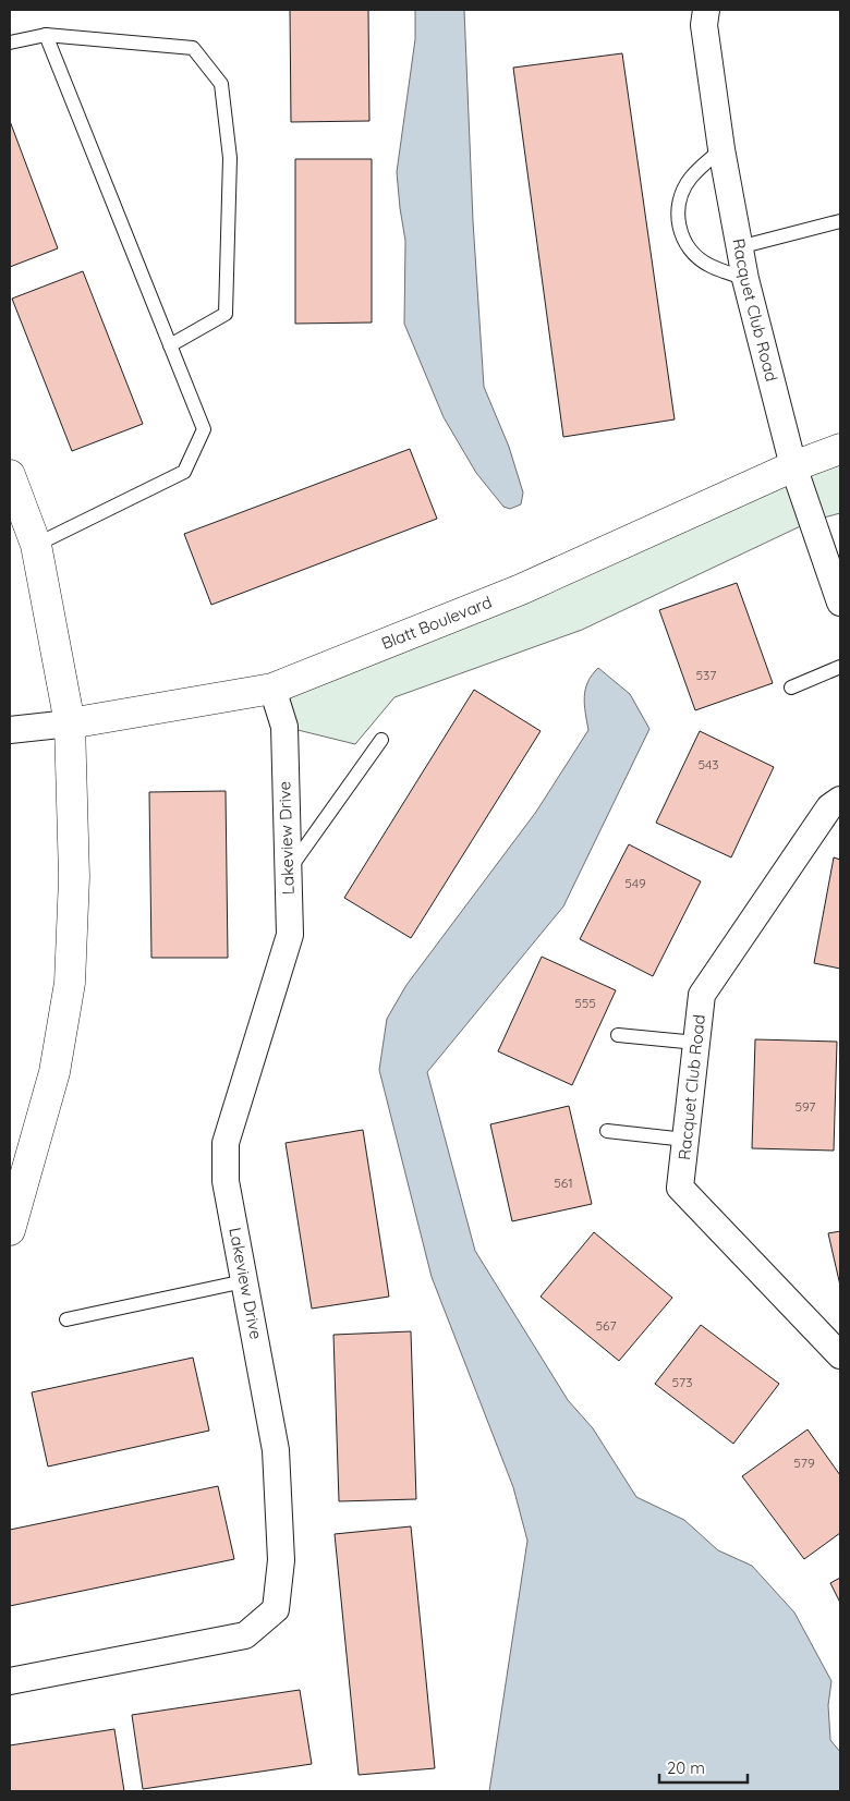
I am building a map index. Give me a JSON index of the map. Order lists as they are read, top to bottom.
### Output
{
  "streets": {
    "street": ["Racquet Club Road", "Blatt Boulevard", "Lakeview Drive"]
  },
  "crossings": [
    ["Racquet Club Road", "Blatt Boulevard"],
    ["Blatt Boulevard", "Lakeview Drive"]
  ],
  "house_numbers": [
    "537",
    "543",
    "549",
    "555",
    "597",
    "561",
    "567",
    "573",
    "579"
  ],
  "scale_bar": "20 m"
}
